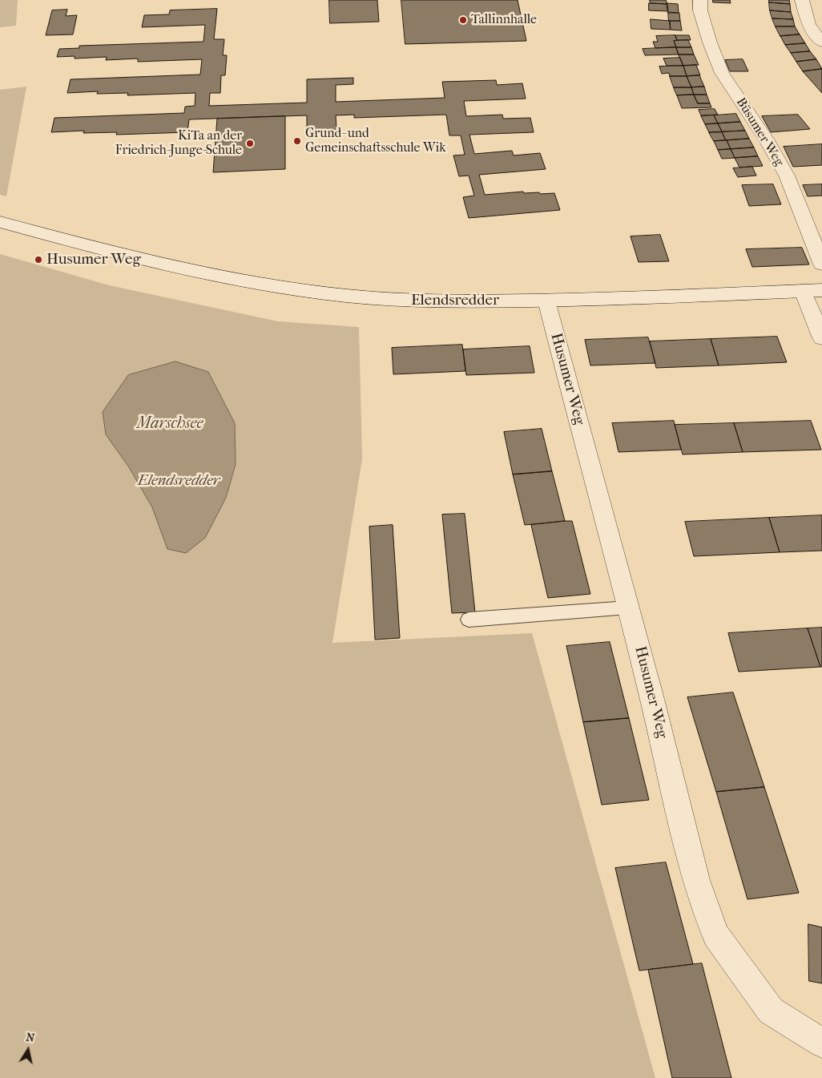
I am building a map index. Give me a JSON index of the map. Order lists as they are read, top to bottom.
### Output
{
  "streets": {
    "street": ["Büsumer Weg", "Elendsredder", "Husumer Weg"]
  },
  "crossings": [
    ["Elendsredder", "Husumer Weg"]
  ],
  "water": ["Marschsee"],
  "parks": ["Elendsredder"],
  "places": [
    "Tallinnhalle",
    "Grund- und Gemeinschaftsschule Wik",
    "KiTa an der Friedrich-Junge-Schule",
    "Husumer Weg"
  ],
  "north": "top"
}
